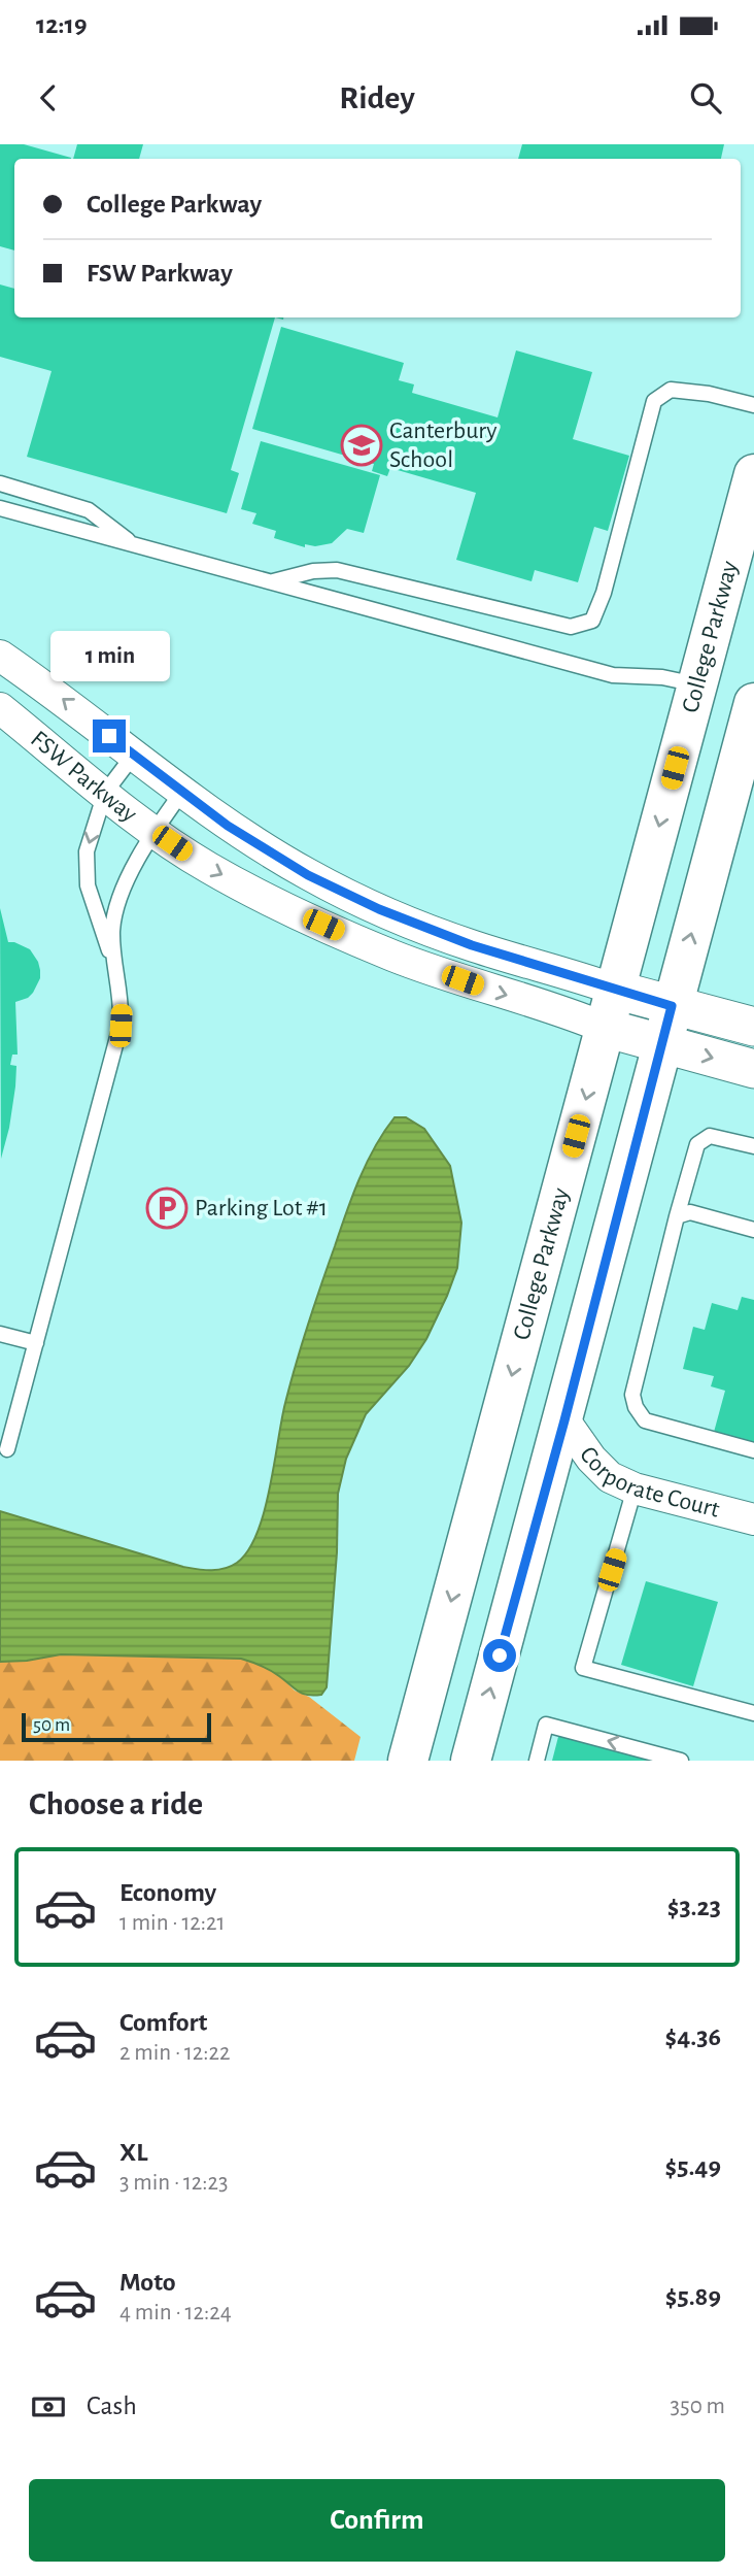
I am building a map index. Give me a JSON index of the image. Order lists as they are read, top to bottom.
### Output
{
  "streets": {
    "main road": ["College Parkway"],
    "street": ["FSW Parkway", "Corporate Court"]
  },
  "crossings": [
    ["College Parkway", "FSW Parkway"]
  ],
  "places": {
    "school or university": ["Canterbury School"],
    "parking": ["Parking Lot #1"]
  },
  "scale_bar": "50 m",
  "page": {
    "status": "12:19",
    "header": "Ridey",
    "banner": ["College Parkway", "FSW Parkway"],
    "bubble": "1 min",
    "scale": "50 m",
    "heading": "Choose a ride",
    "list": [
      {
        "name": "Economy",
        "note": "1 min · 12:21",
        "value": "$3.23"
      },
      {
        "name": "Comfort",
        "note": "2 min · 12:22",
        "value": "$4.36"
      },
      {
        "name": "XL",
        "note": "3 min · 12:23",
        "value": "$5.49"
      },
      {
        "name": "Moto",
        "note": "4 min · 12:24",
        "value": "$5.89"
      }
    ],
    "pay": ["Cash", "350 m"],
    "buttons": "Confirm"
  }
}
